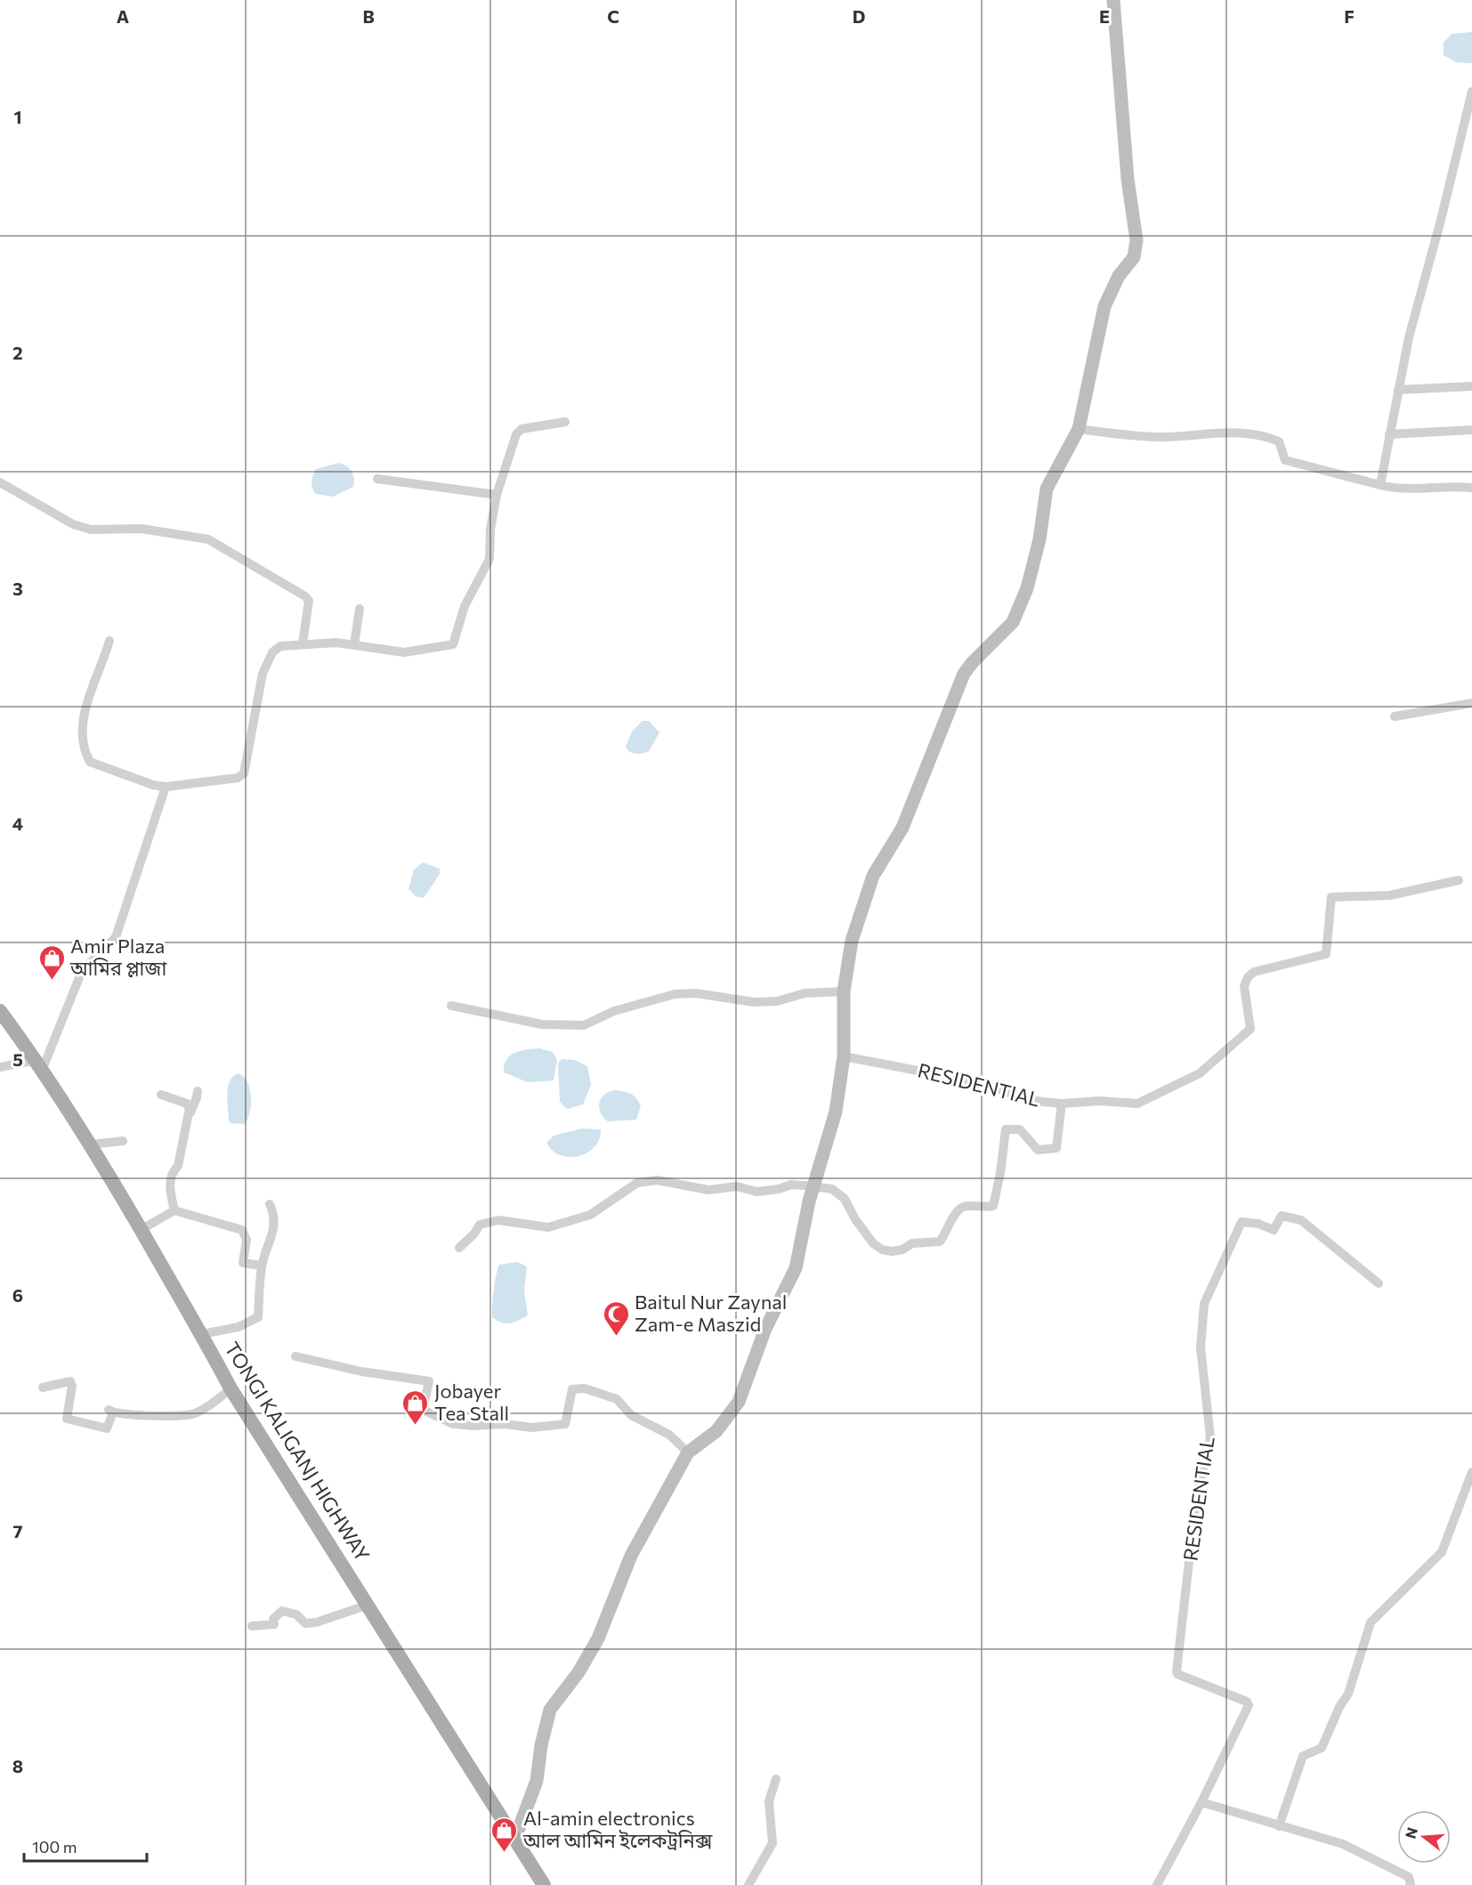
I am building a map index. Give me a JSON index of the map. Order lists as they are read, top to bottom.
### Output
{
  "streets": {
    "main road": ["TONGI KALIGANJ HIGHWAY"],
    "street": ["RESIDENTIAL"]
  },
  "places": {
    "shop": ["Amir Plaza আমির প্লাজা", "Jobayer Tea Stall", "Al-amin electronics আল আমিন ইলেকট্রনিক্স"],
    "mosque": ["Baitul Nur Zaynal Zam-e Maszid"]
  },
  "scale_bar": "100 m",
  "north": "left",
  "grid": {
    "columns": [
      "A",
      "B",
      "C",
      "D",
      "E",
      "F"
    ],
    "rows": [
      "1",
      "2",
      "3",
      "4",
      "5",
      "6",
      "7",
      "8"
    ]
  }
}
